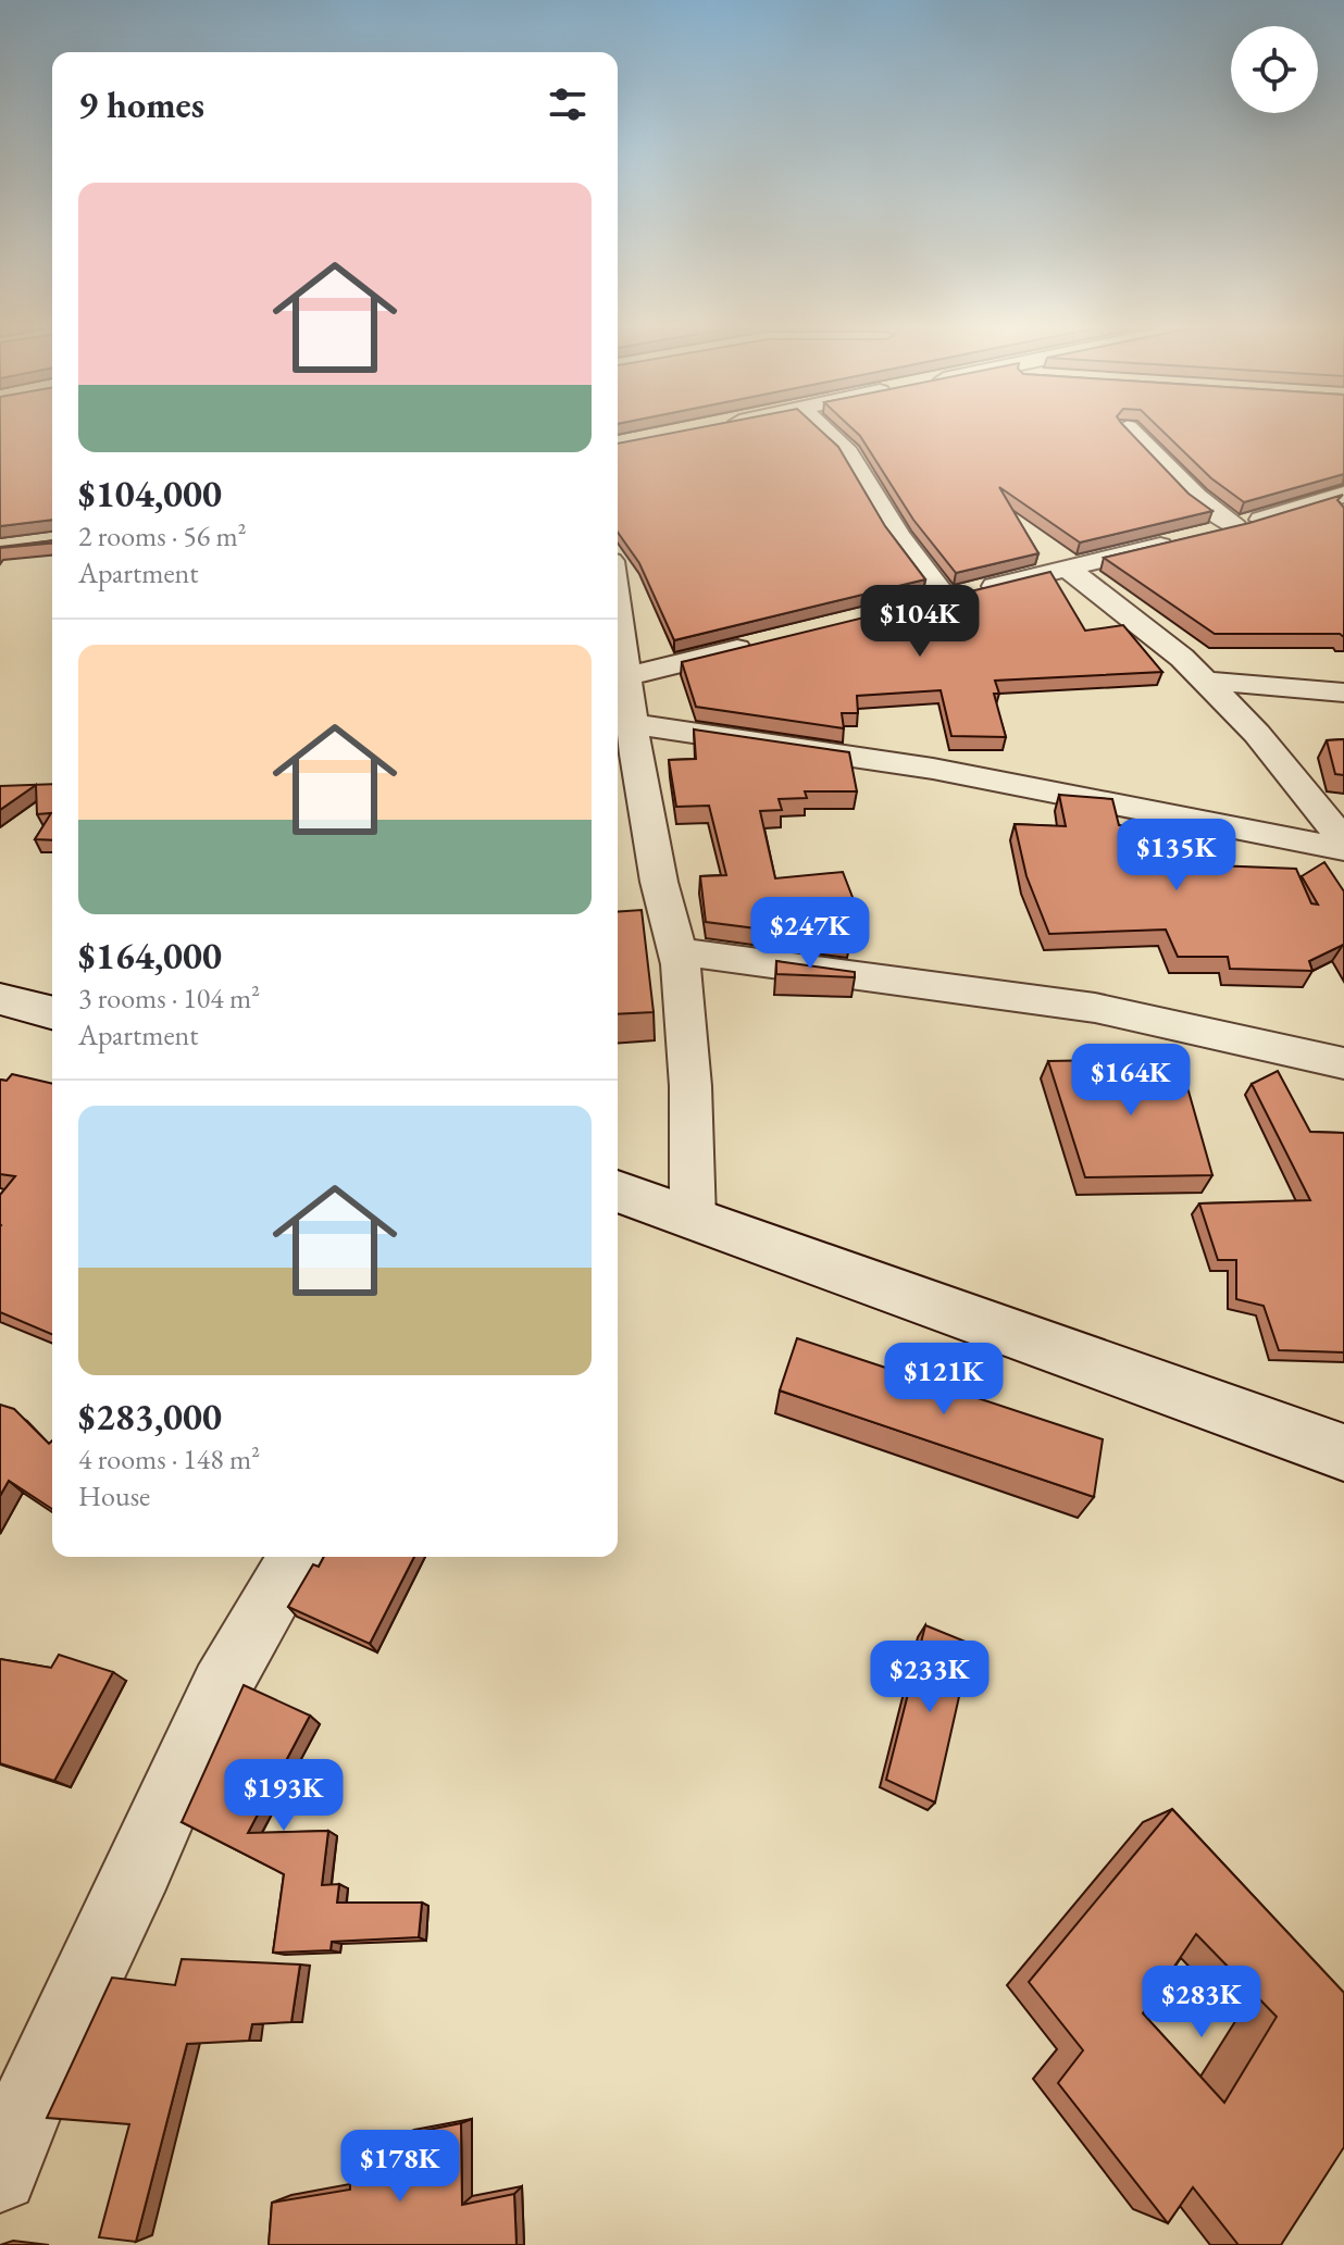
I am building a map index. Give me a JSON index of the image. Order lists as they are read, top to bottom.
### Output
{
  "page": {
    "heading": "9 homes",
    "list": [
      {
        "name": "$104,000",
        "note": "2 rooms · 56 m² · Apartment"
      },
      {
        "name": "$164,000",
        "note": "3 rooms · 104 m² · Apartment"
      },
      {
        "name": "$283,000",
        "note": "4 rooms · 148 m² · House"
      }
    ],
    "price": [
      "$104K",
      "$135K",
      "$247K",
      "$164K",
      "$121K",
      "$233K",
      "$193K",
      "$283K",
      "$178K"
    ]
  }
}
